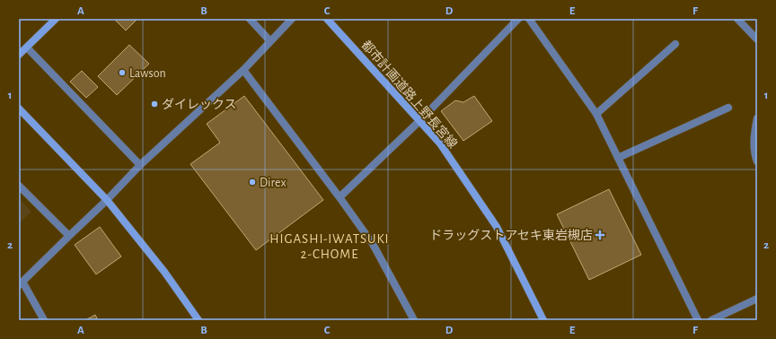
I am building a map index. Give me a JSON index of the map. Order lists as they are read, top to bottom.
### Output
{
  "streets": {
    "street": ["都市計画道路上野長宮線"]
  },
  "districts": ["HIGASHI-IWATSUKI 2-CHOME"],
  "places": {
    "other": ["Lawson", "ダイレックス", "Direx"],
    "health": ["ドラッグストアセキ東岩槻店"]
  },
  "grid": {
    "columns": [
      "A",
      "B",
      "C",
      "D",
      "E",
      "F"
    ],
    "rows": ["1", "2"]
  }
}
